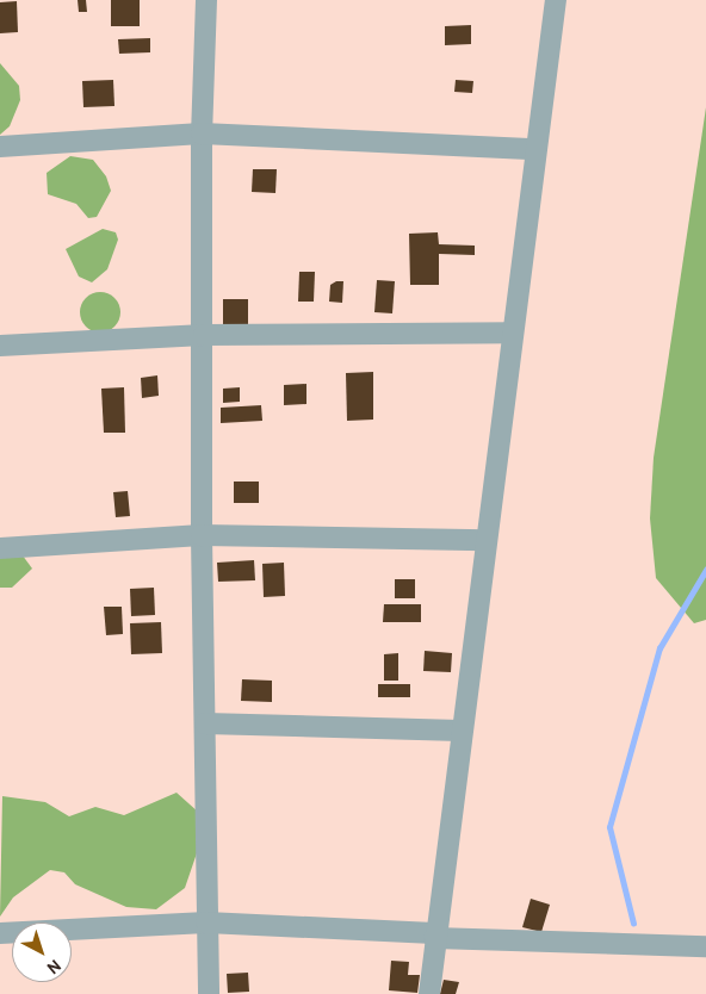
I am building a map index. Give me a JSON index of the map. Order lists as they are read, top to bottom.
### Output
{
  "north": "bottom right"
}
